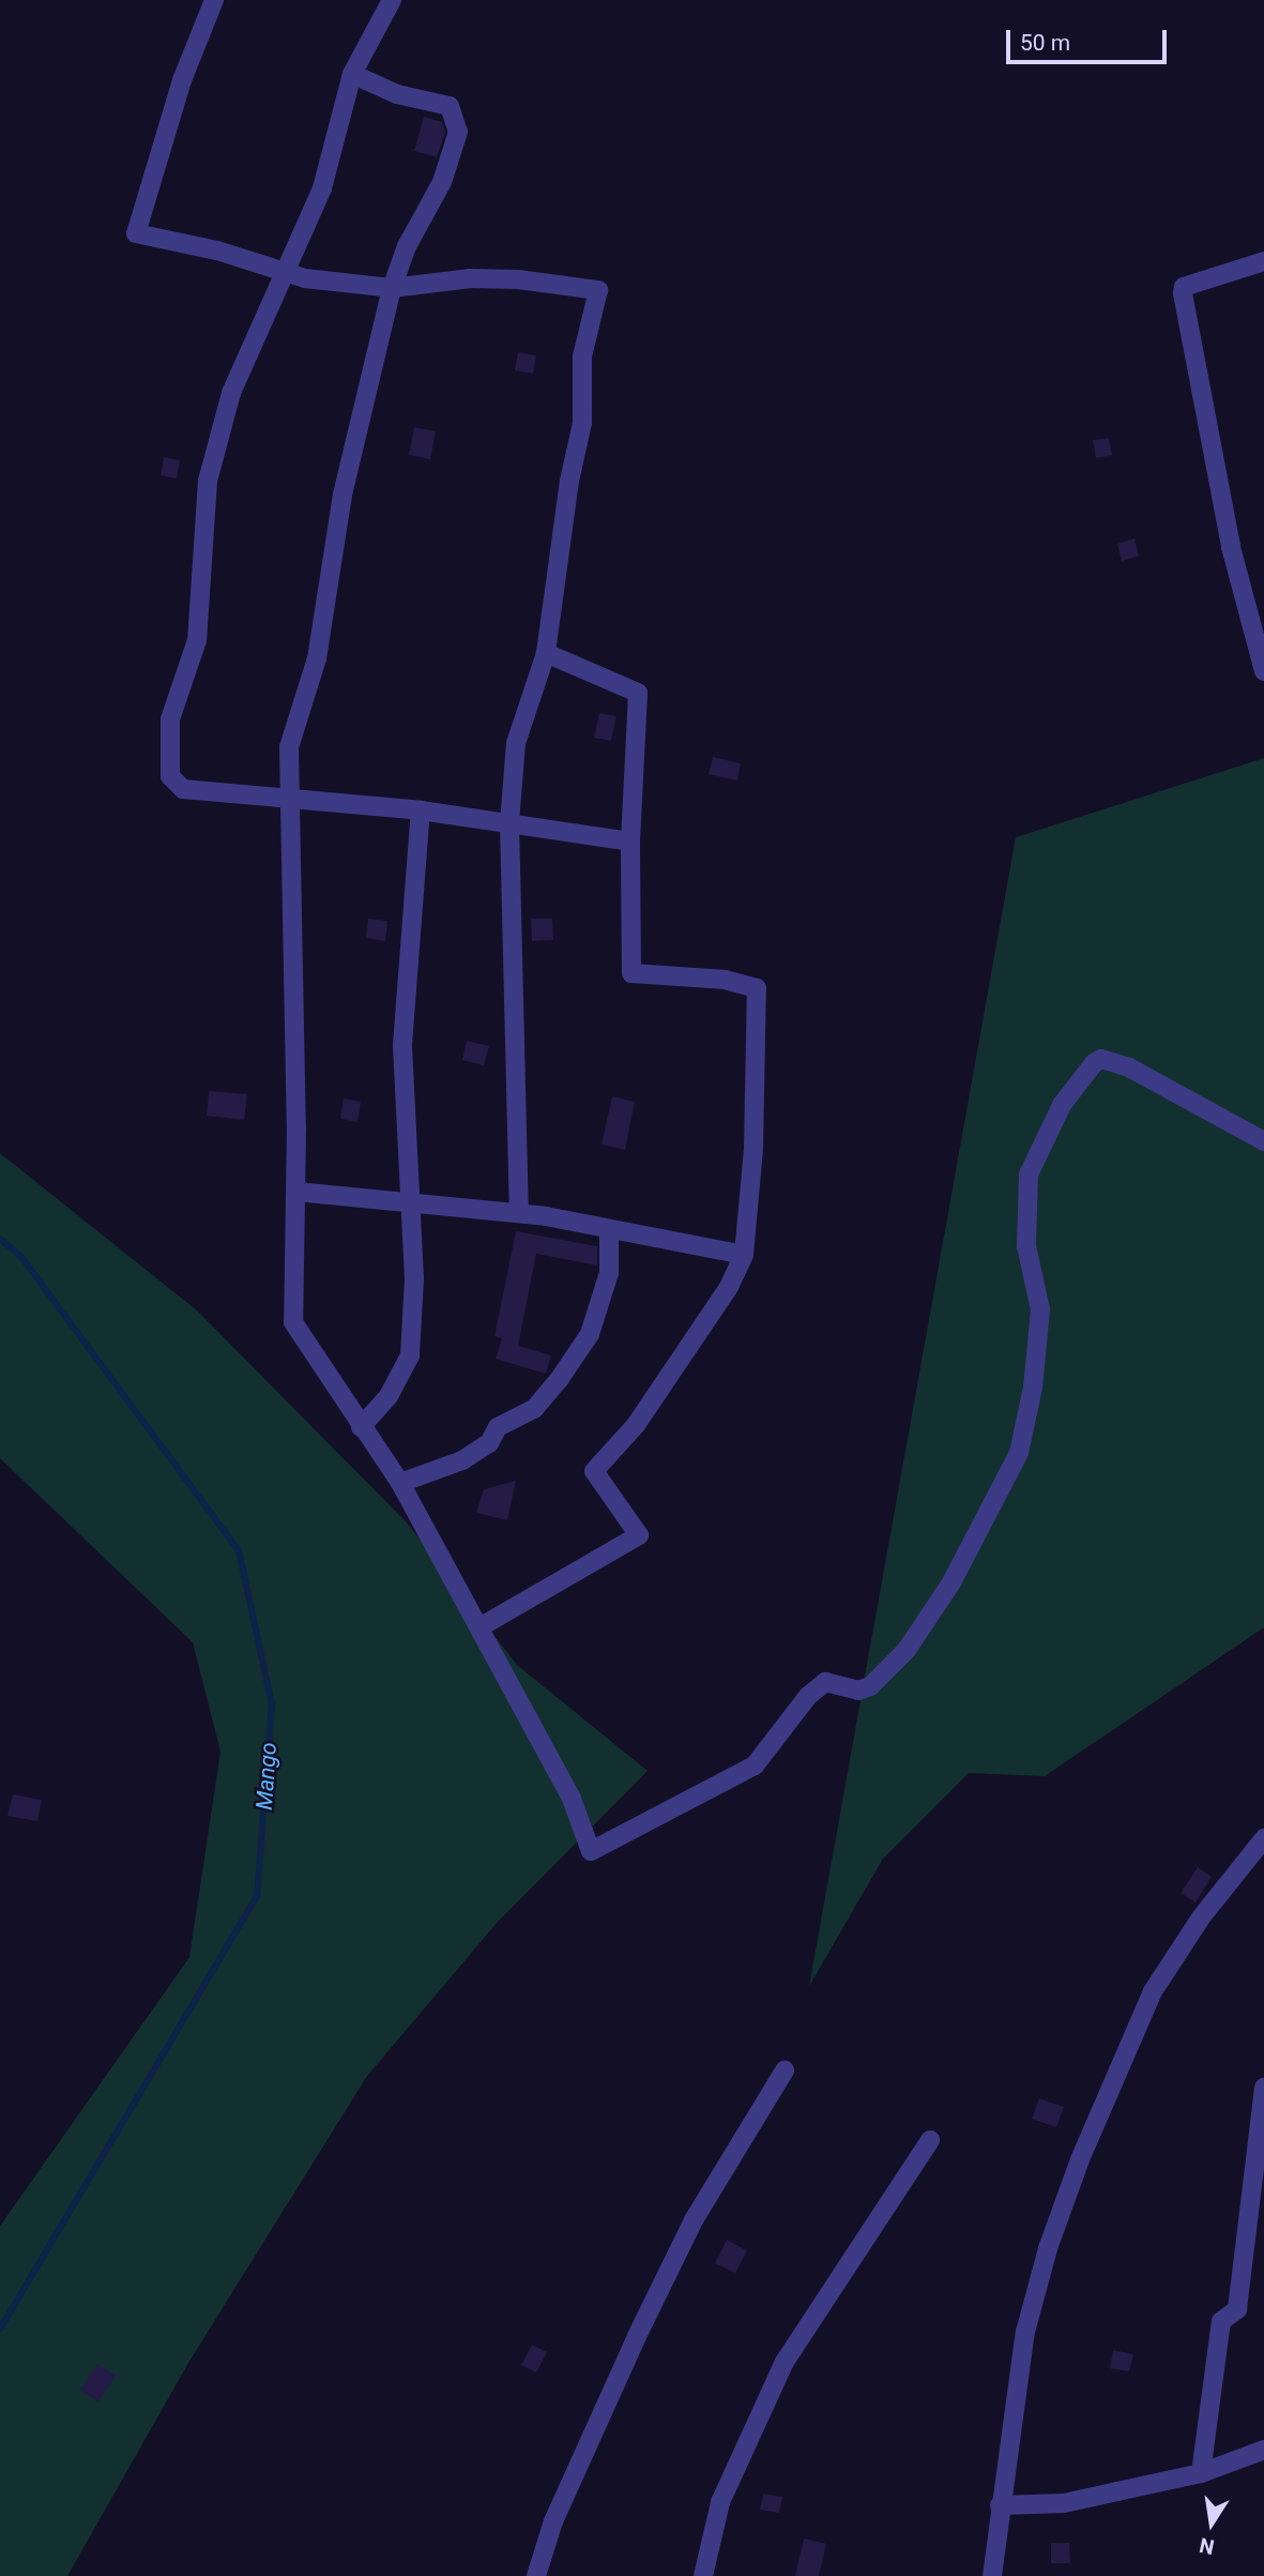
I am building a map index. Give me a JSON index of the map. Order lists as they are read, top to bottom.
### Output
{
  "water": ["Mango"],
  "scale_bar": "50 m",
  "north": "bottom"
}
